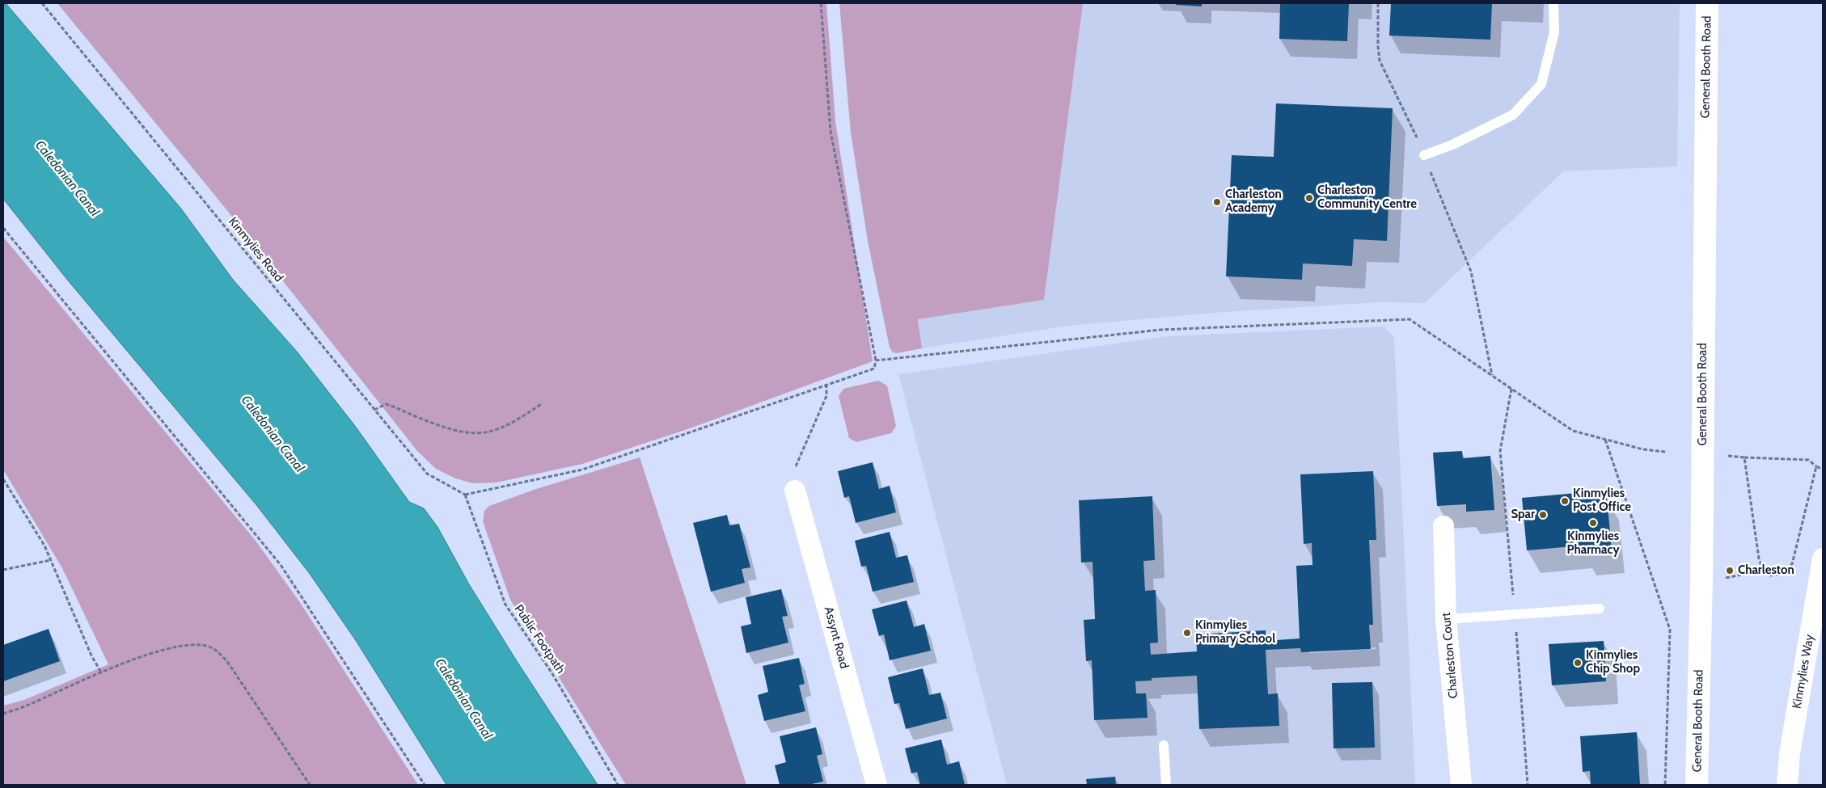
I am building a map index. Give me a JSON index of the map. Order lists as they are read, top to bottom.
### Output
{
  "streets": {
    "street": [
      "General Booth Road",
      "Assynt Road",
      "Charleston Court",
      "Kinmylies Way"
    ],
    "path": ["Kinmylies Road", "Public Footpath"]
  },
  "crossings": [
    ["Kinmylies Road", "Public Footpath"]
  ],
  "water": ["Caledonian Canal"],
  "places": [
    "Charleston Community Centre",
    "Charleston Academy",
    "Kinmylies Post Office",
    "Spar",
    "Kinmylies Pharmacy",
    "Charleston",
    "Kinmylies Primary School",
    "Kinmylies Chip Shop"
  ]
}
